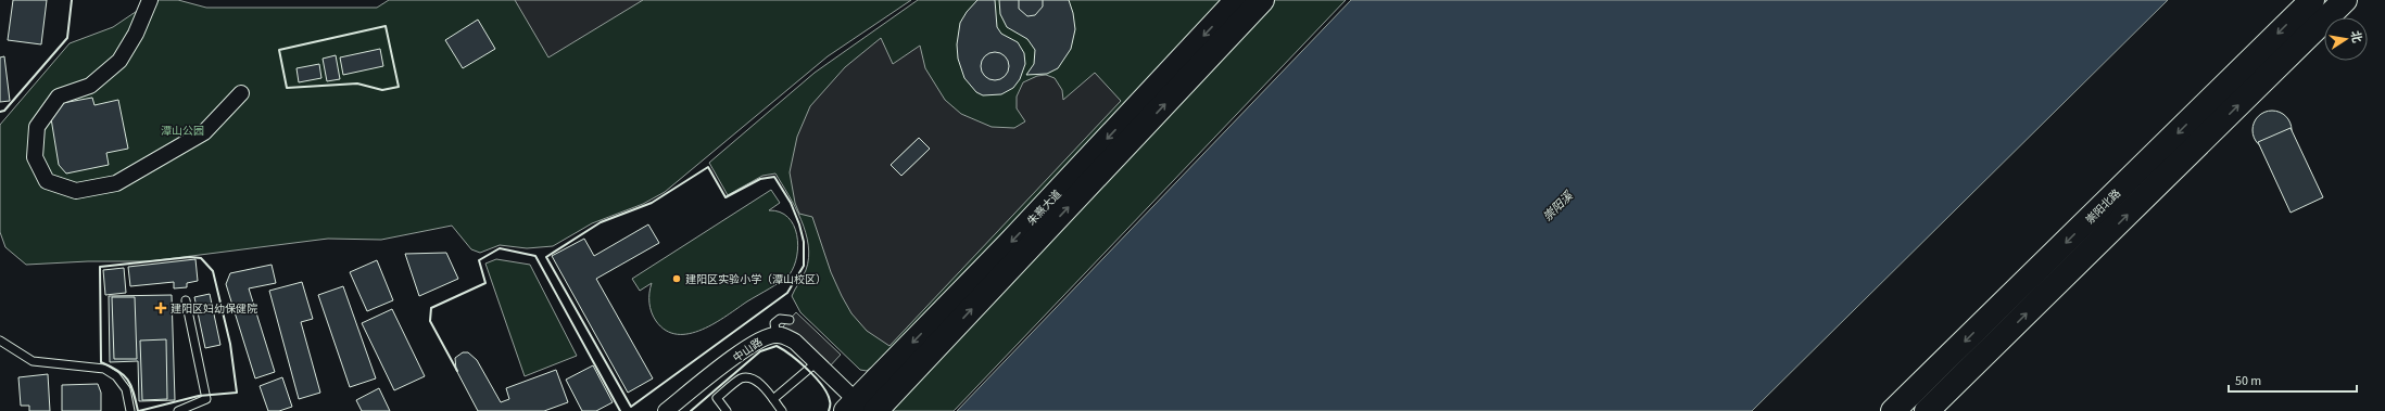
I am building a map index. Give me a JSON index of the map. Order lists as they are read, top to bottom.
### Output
{
  "streets": {
    "main road": ["崇阳北路", "朱熹大道"],
    "street": ["中山路"]
  },
  "water": ["崇阳溪"],
  "parks": ["潭山公园"],
  "places": {
    "other": ["建阳区实验小学（潭山校区）"],
    "health": ["建阳区妇幼保健院"]
  },
  "scale_bar": "50 m",
  "north": "right"
}
